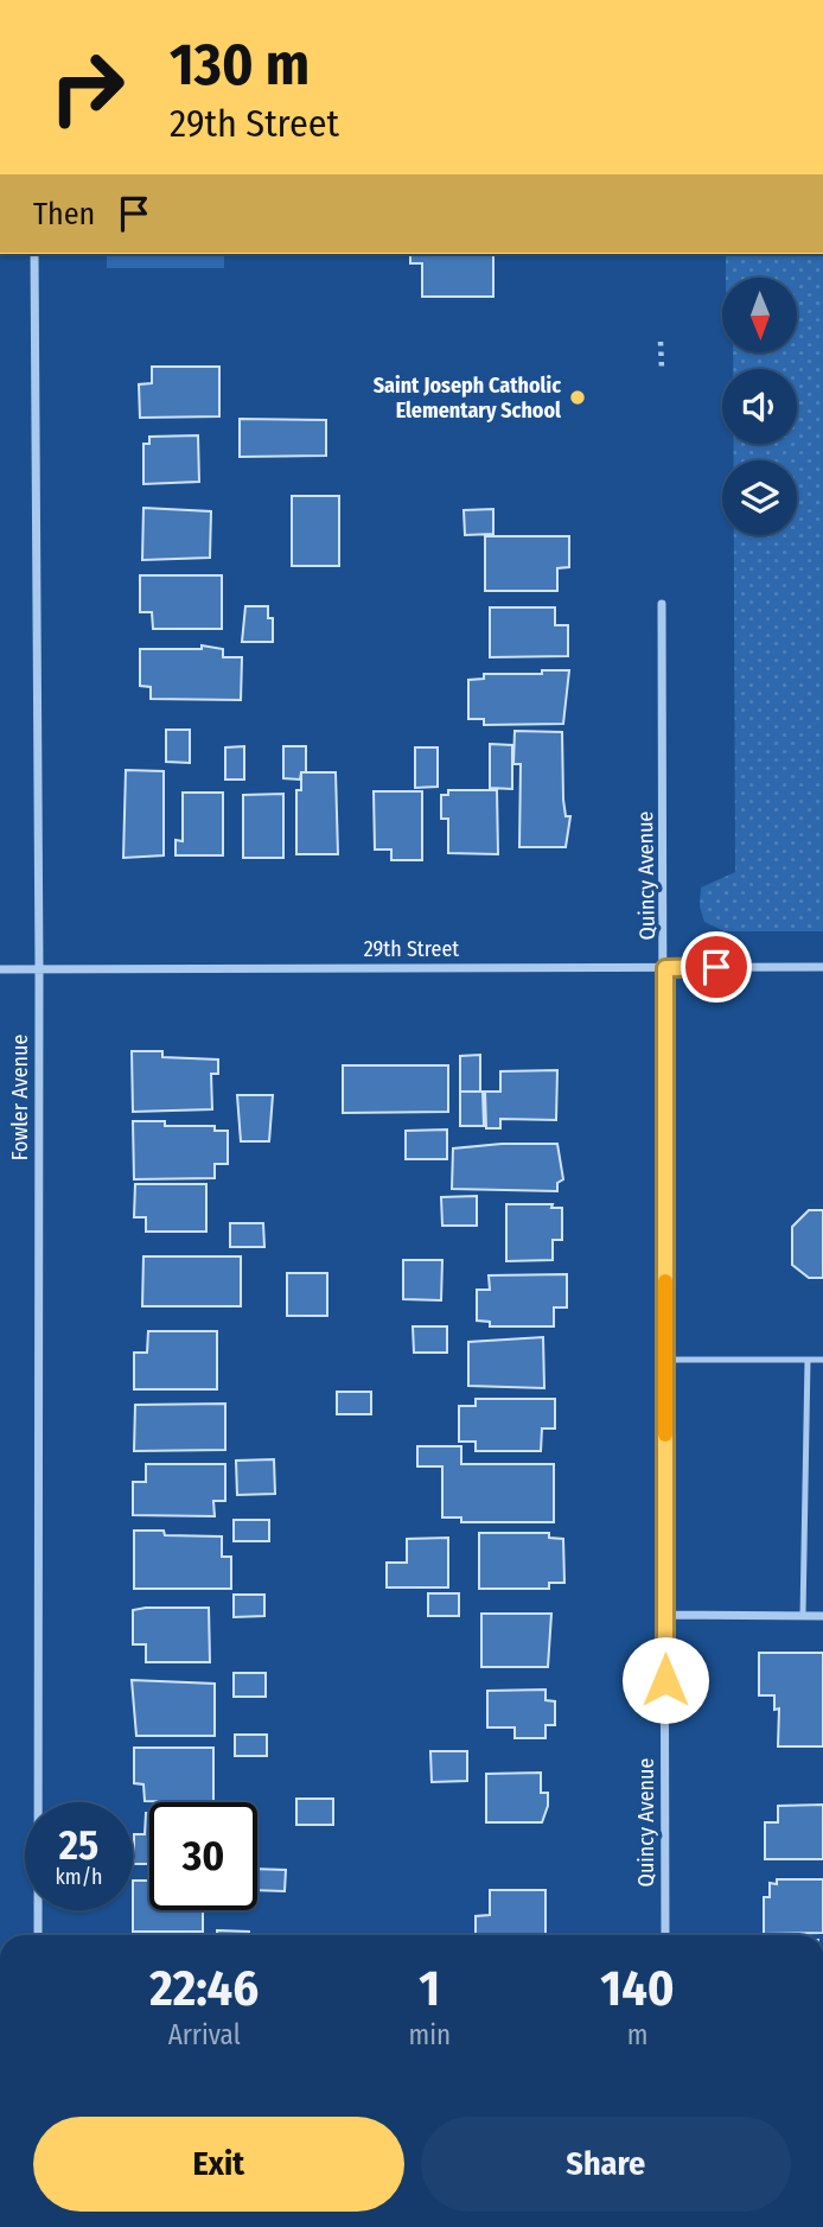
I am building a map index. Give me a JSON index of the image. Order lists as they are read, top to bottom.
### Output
{
  "streets": {
    "street": ["Quincy Avenue", "29th Street", "Fowler Avenue"]
  },
  "crossings": [
    ["Quincy Avenue", "29th Street"],
    ["29th Street", "Fowler Avenue"]
  ],
  "places": ["Saint Joseph Catholic Elementary School"],
  "north": "bottom",
  "page": {
    "turn": ["130 m", "29th Street"],
    "then": "Then",
    "speed": "25 km/h",
    "limit": "30",
    "eta": [
      "22:46",
      "Arrival",
      "1",
      "min",
      "140",
      "m"
    ],
    "buttons": ["Exit", "Share"]
  }
}
